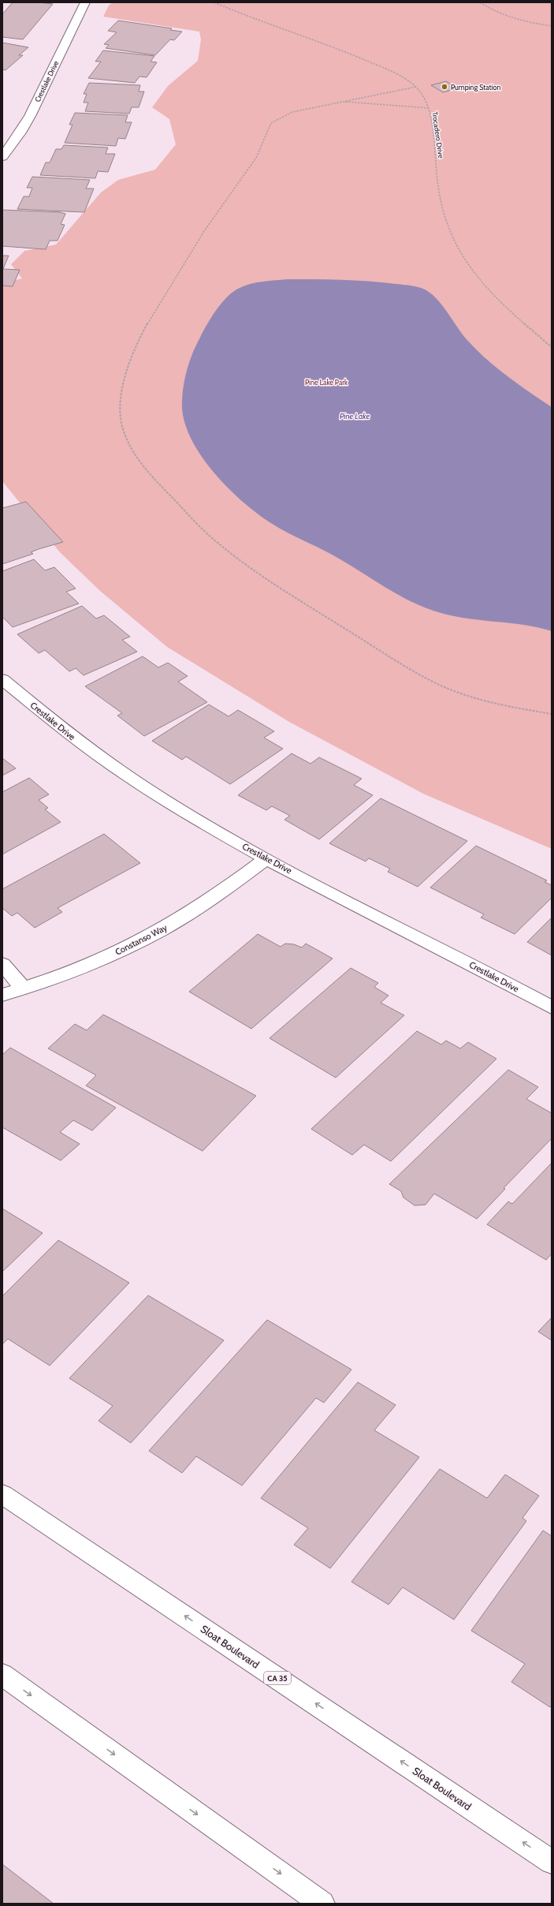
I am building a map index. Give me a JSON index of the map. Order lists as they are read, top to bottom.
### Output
{
  "streets": {
    "street": [
      "Crestlake Drive",
      "Constanso Way",
      "Sloat Boulevard",
      "CA 35"
    ],
    "path": ["Trocadero Drive"]
  },
  "crossings": [
    ["Crestlake Drive", "Constanso Way"]
  ],
  "one_way": ["Sloat Boulevard"],
  "water": ["Pine Lake"],
  "parks": ["Pine Lake Park"],
  "places": ["Pumping Station"]
}
